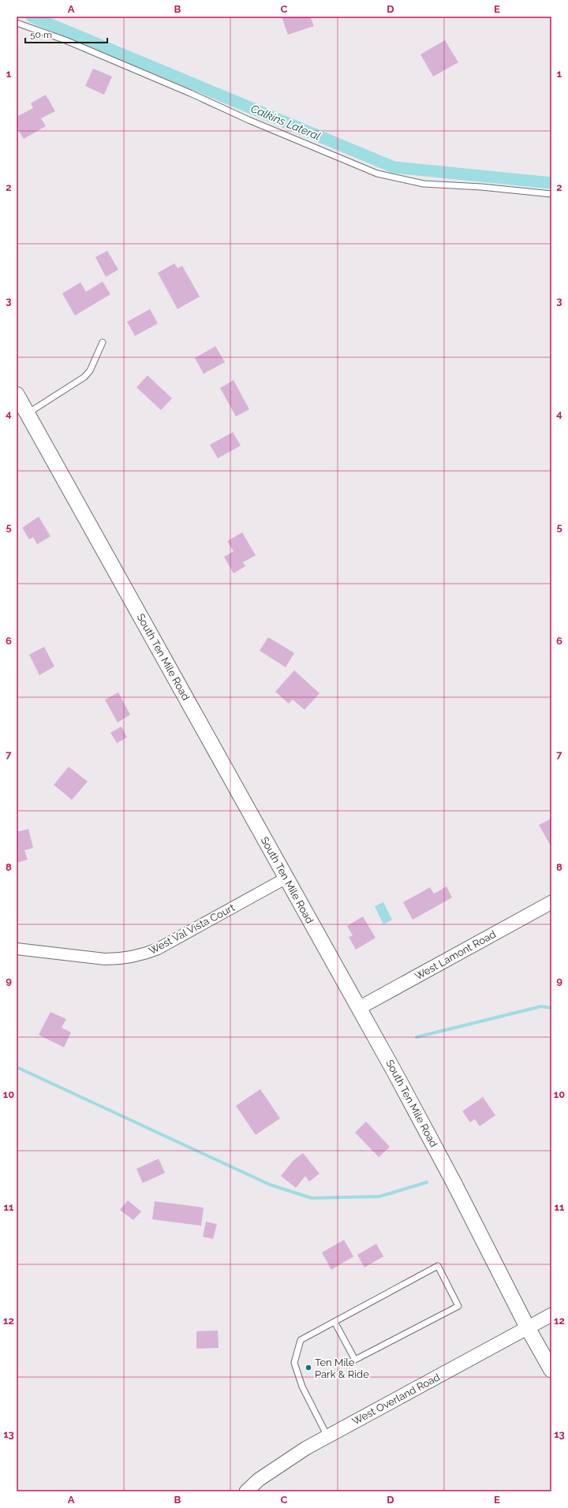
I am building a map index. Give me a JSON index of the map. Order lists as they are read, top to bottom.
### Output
{
  "streets": {
    "main road": ["South Ten Mile Road"],
    "street": ["West Val Vista Court", "West Lamont Road", "West Overland Road"]
  },
  "crossings": [
    ["South Ten Mile Road", "West Val Vista Court"],
    ["South Ten Mile Road", "West Lamont Road"],
    ["South Ten Mile Road", "West Overland Road"]
  ],
  "water": ["Calkins Lateral"],
  "places": ["Ten Mile Park & Ride"],
  "scale_bar": "50 m",
  "grid": {
    "columns": [
      "A",
      "B",
      "C",
      "D",
      "E"
    ],
    "rows": [
      "1",
      "2",
      "3",
      "4",
      "5",
      "6",
      "7",
      "8",
      "9",
      "10",
      "11",
      "12",
      "13"
    ]
  }
}
